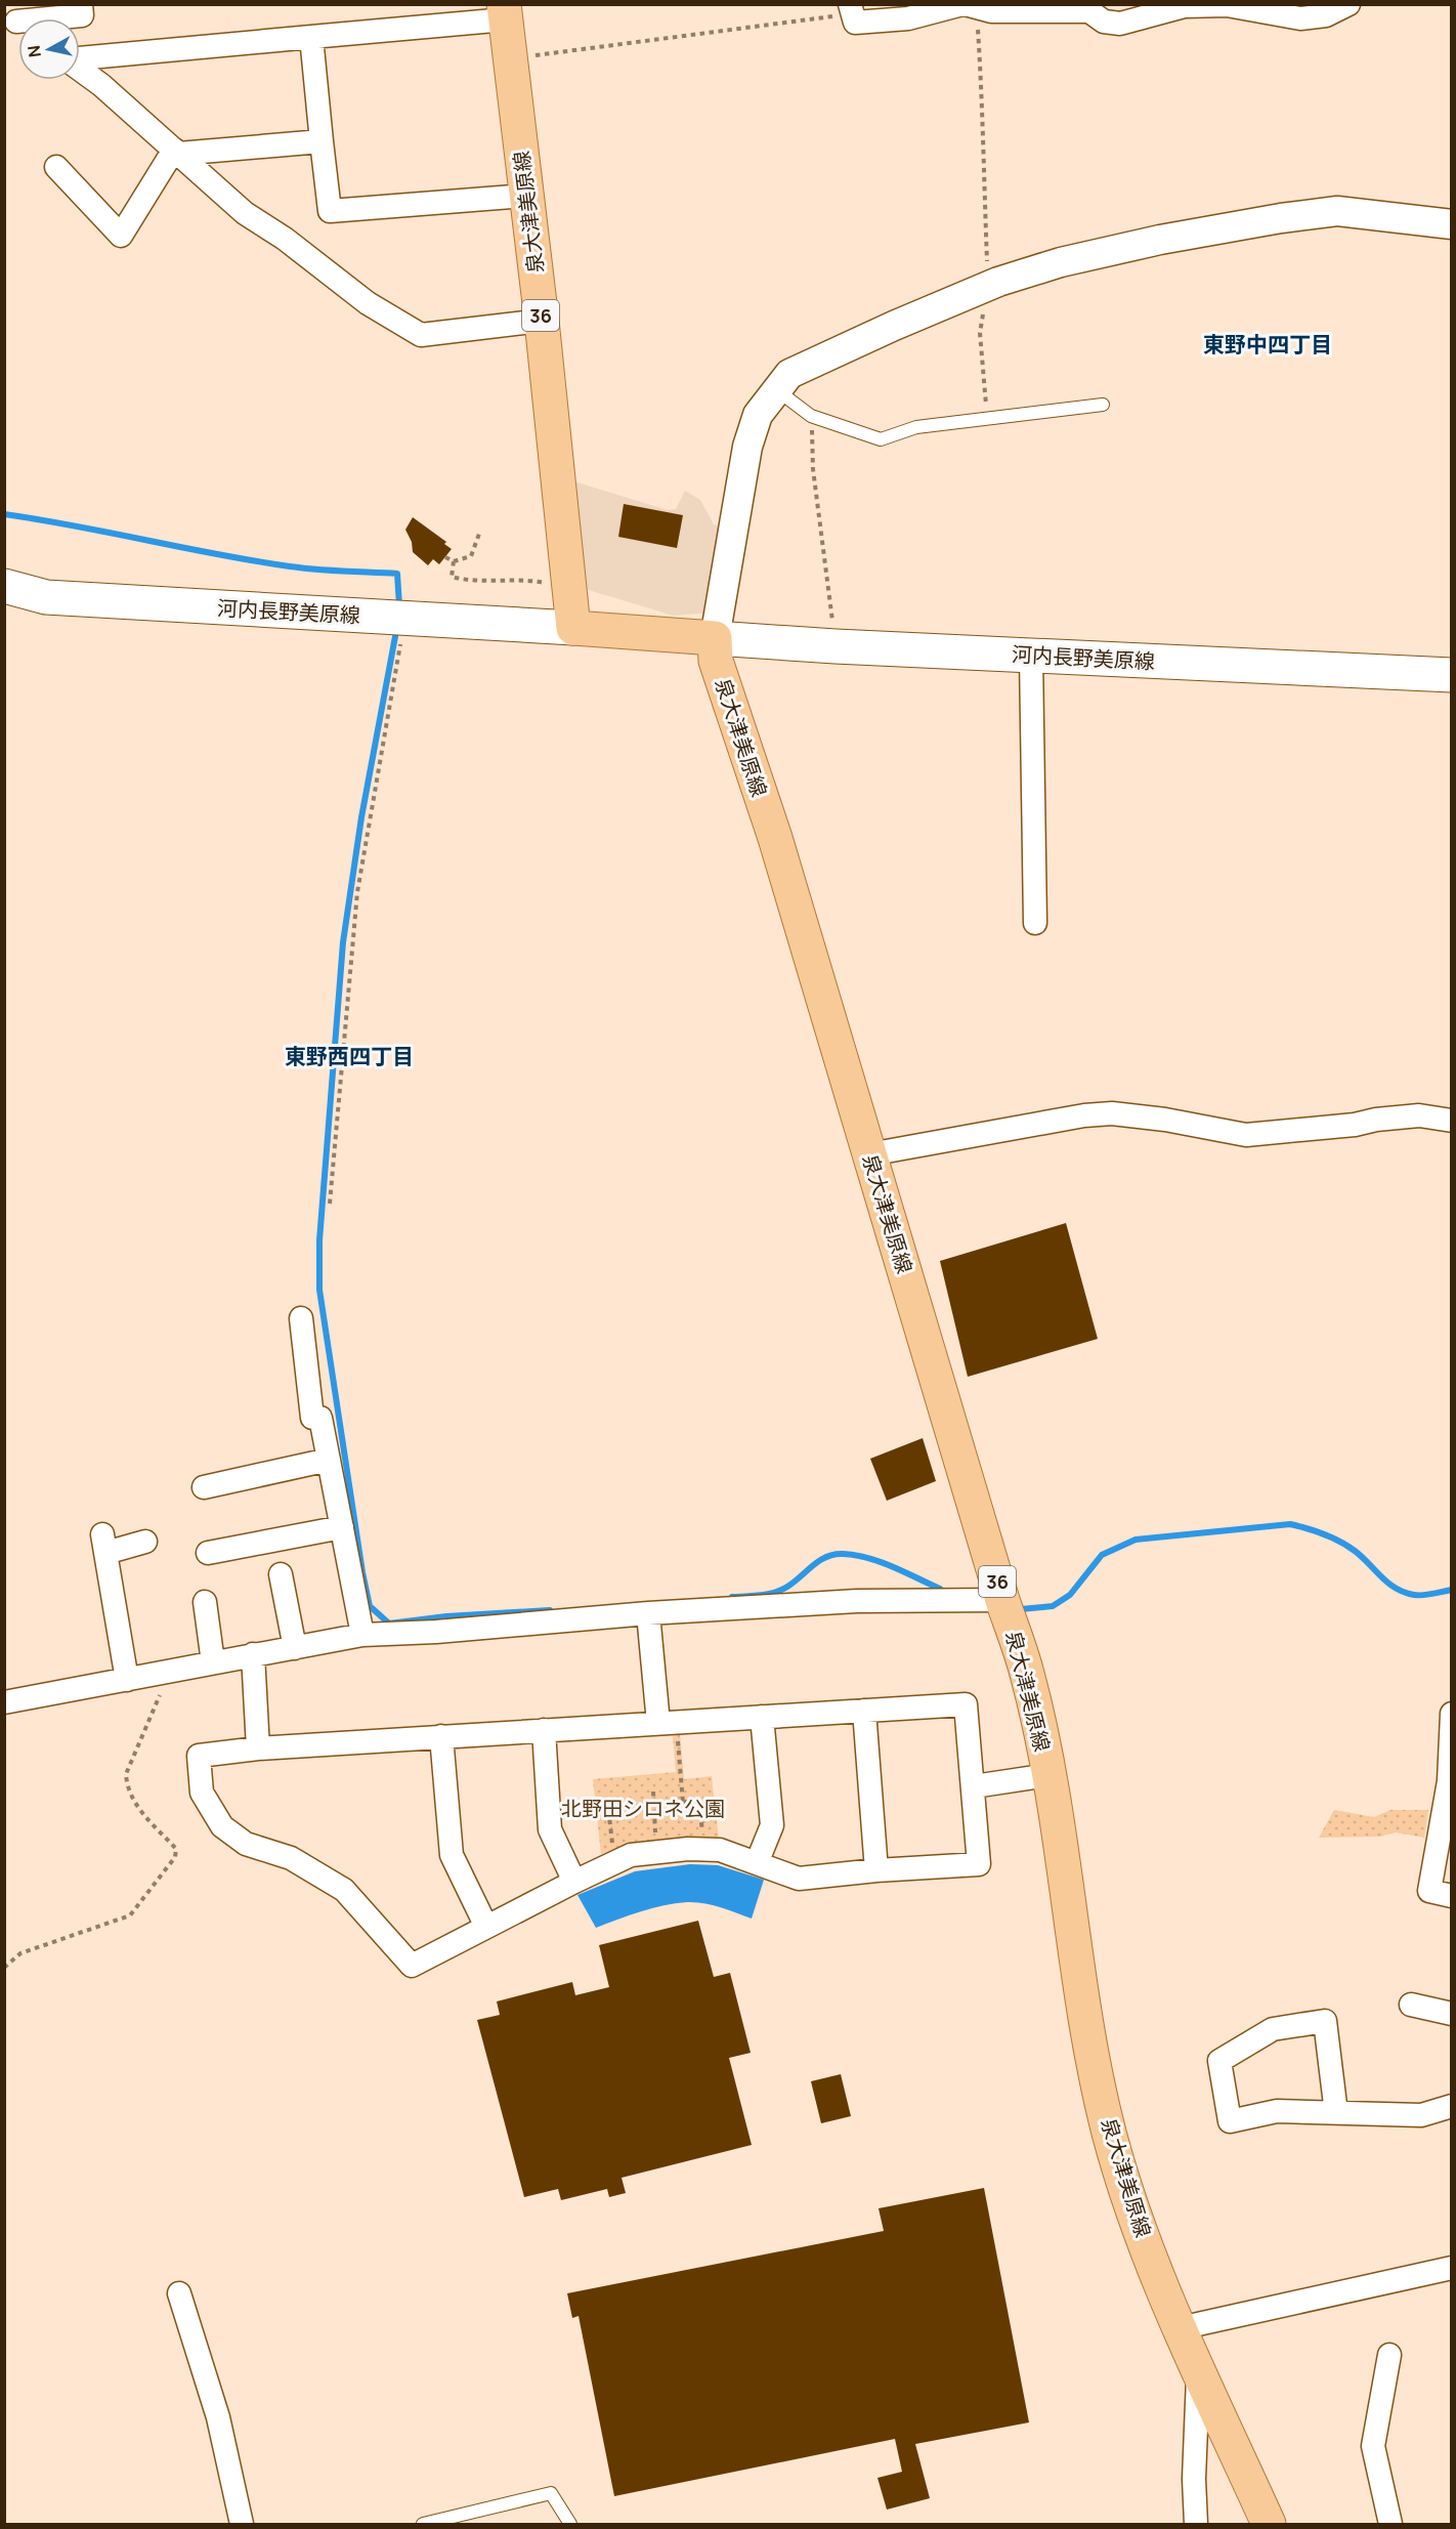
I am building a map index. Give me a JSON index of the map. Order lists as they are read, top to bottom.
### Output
{
  "streets": {
    "main road": ["泉大津美原線", "36", "河内長野美原線"]
  },
  "crossings": [
    ["泉大津美原線", "河内長野美原線"]
  ],
  "districts": ["東野中四丁目", "東野西四丁目"],
  "parks": ["北野田シロネ公園"],
  "north": "left"
}
